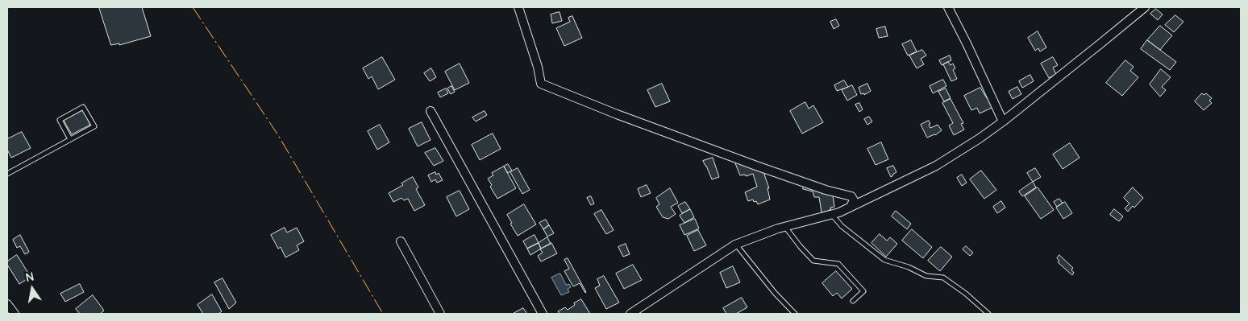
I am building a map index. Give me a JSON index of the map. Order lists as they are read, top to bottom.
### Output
{
  "north": "top"
}
